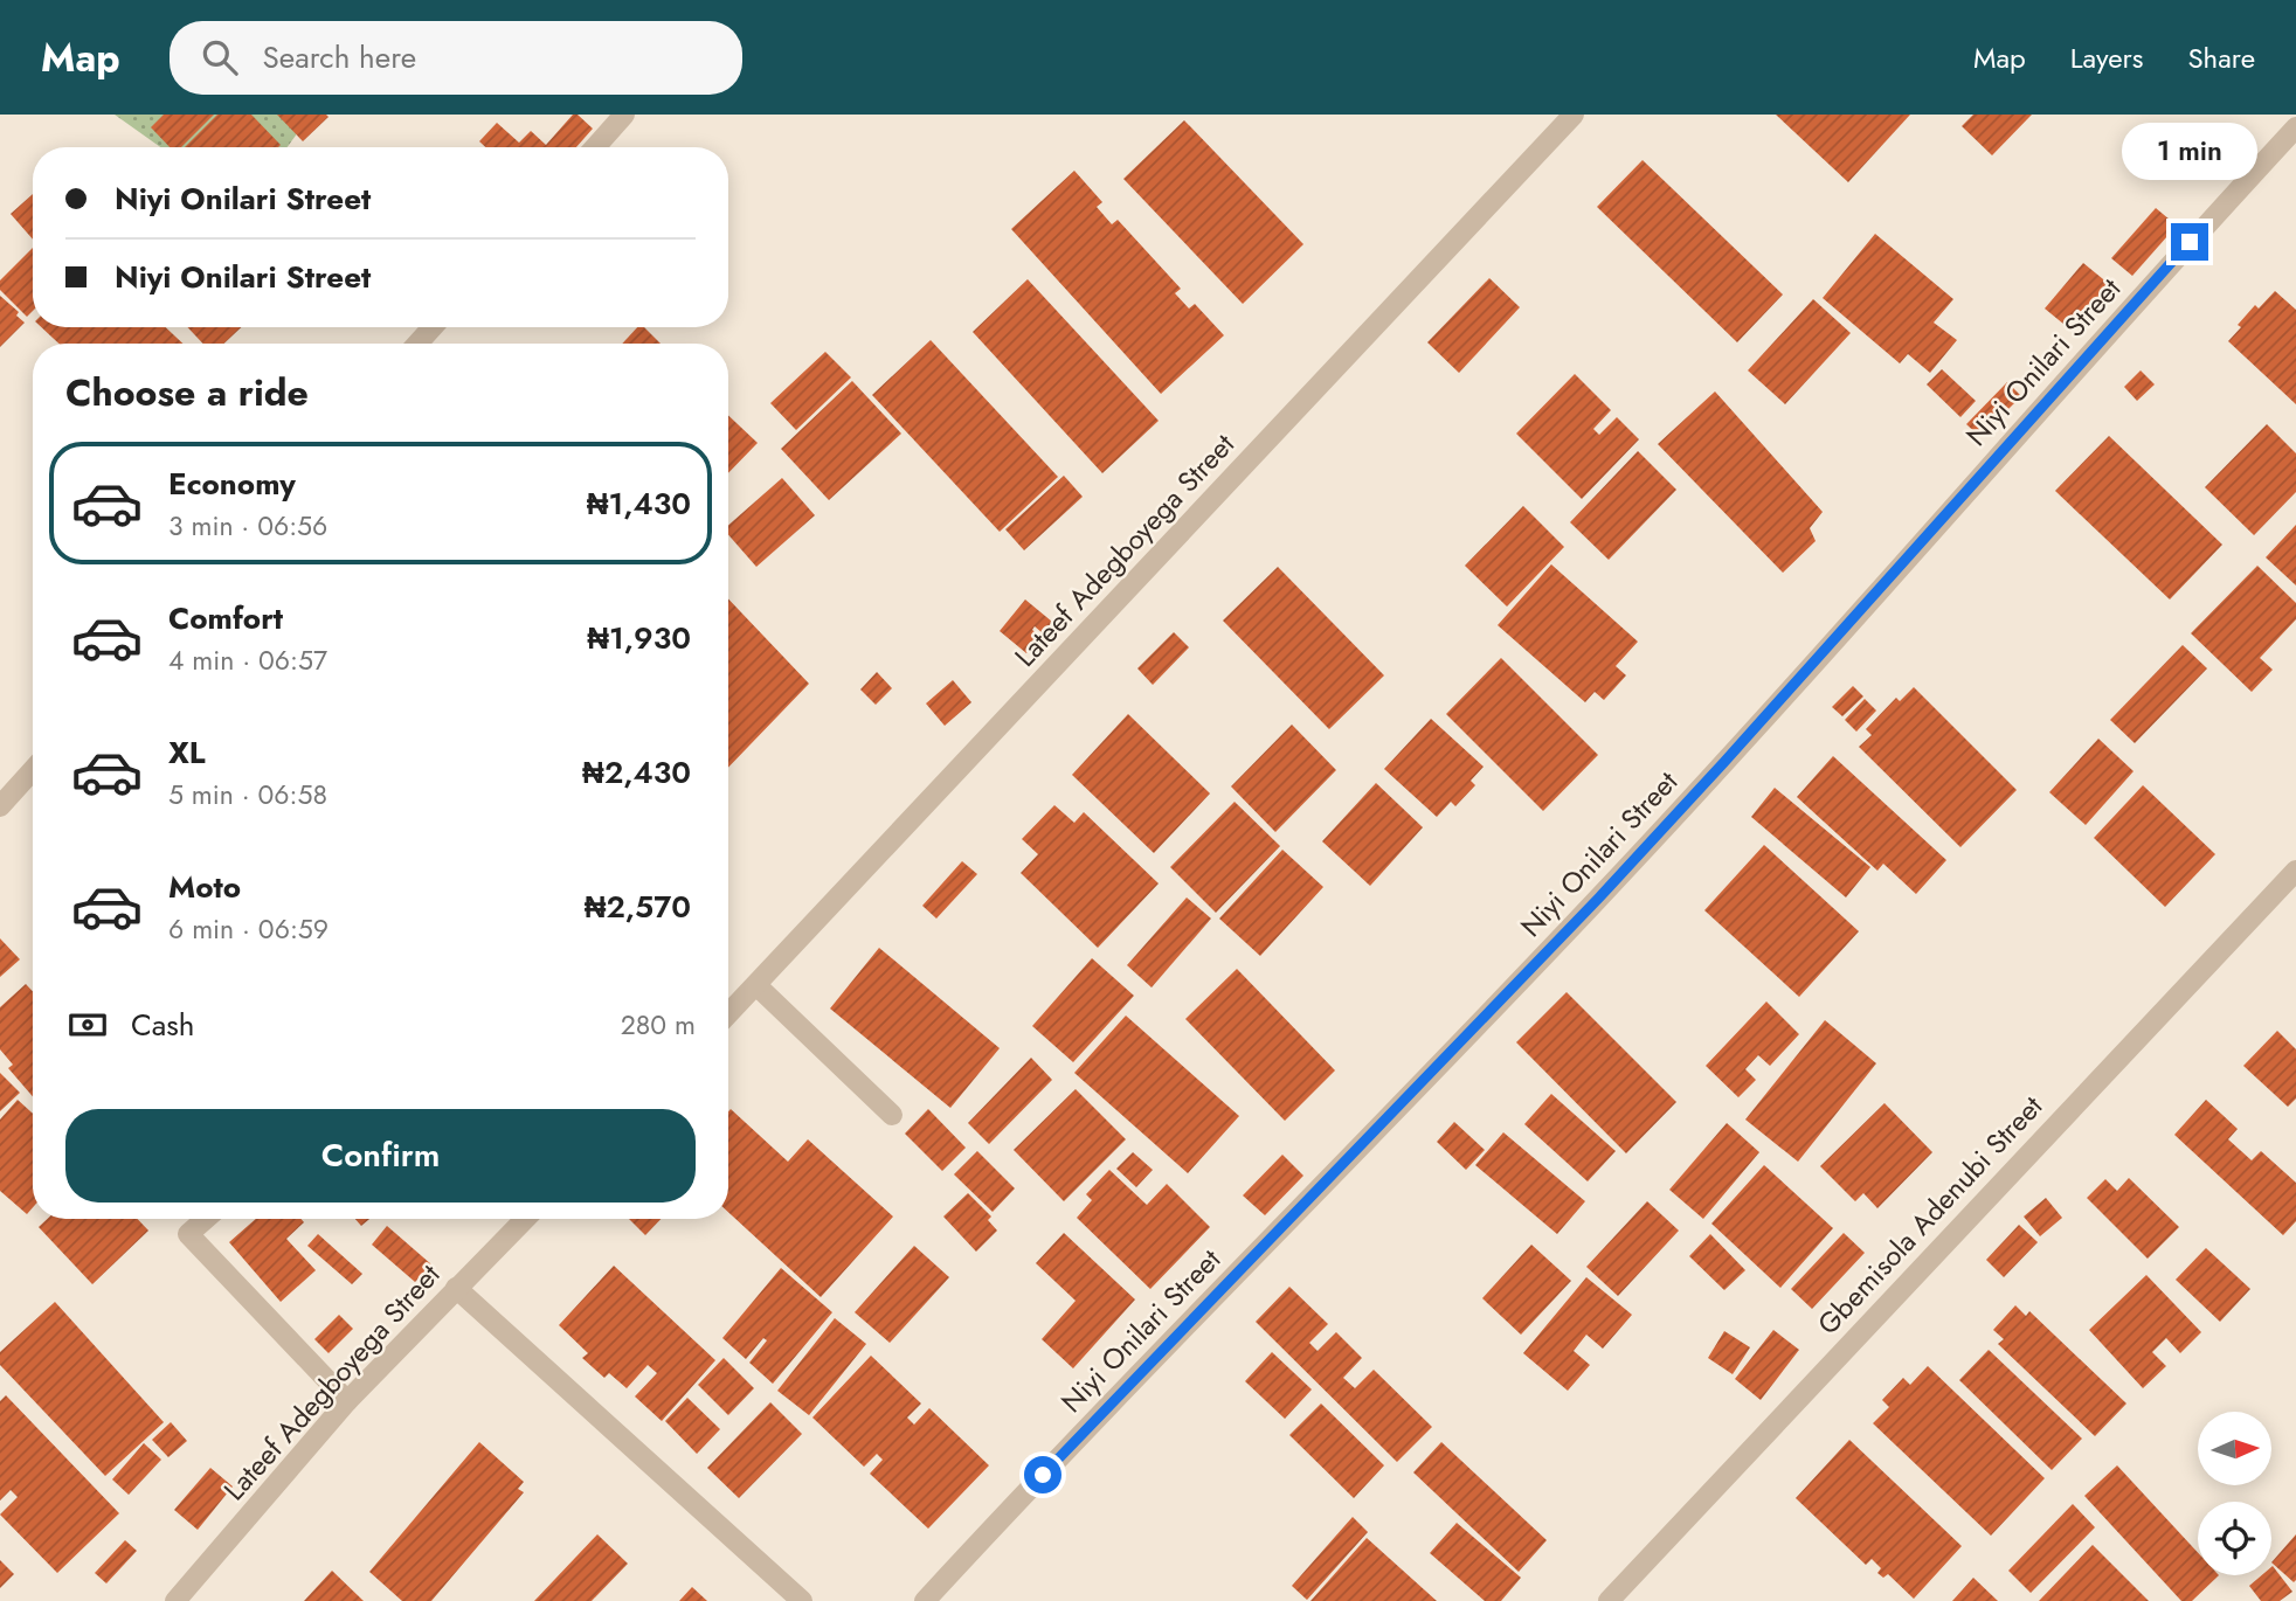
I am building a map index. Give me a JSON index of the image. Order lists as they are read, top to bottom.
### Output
{
  "streets": {
    "street": ["Niyi Onilari Street", "Lateef Adegboyega Street", "Gbemisola Adenubi Street"]
  },
  "north": "right",
  "page": {
    "header": "Map",
    "search": "Search here",
    "nav": ["Map", "Layers", "Share"],
    "bubble": "1 min",
    "banner": ["Niyi Onilari Street", "Niyi Onilari Street"],
    "heading": "Choose a ride",
    "list": [
      {
        "name": "Economy",
        "note": "3 min · 06:56",
        "value": "₦1,430"
      },
      {
        "name": "Comfort",
        "note": "4 min · 06:57",
        "value": "₦1,930"
      },
      {
        "name": "XL",
        "note": "5 min · 06:58",
        "value": "₦2,430"
      },
      {
        "name": "Moto",
        "note": "6 min · 06:59",
        "value": "₦2,570"
      }
    ],
    "pay": ["Cash", "280 m"],
    "buttons": "Confirm"
  }
}
